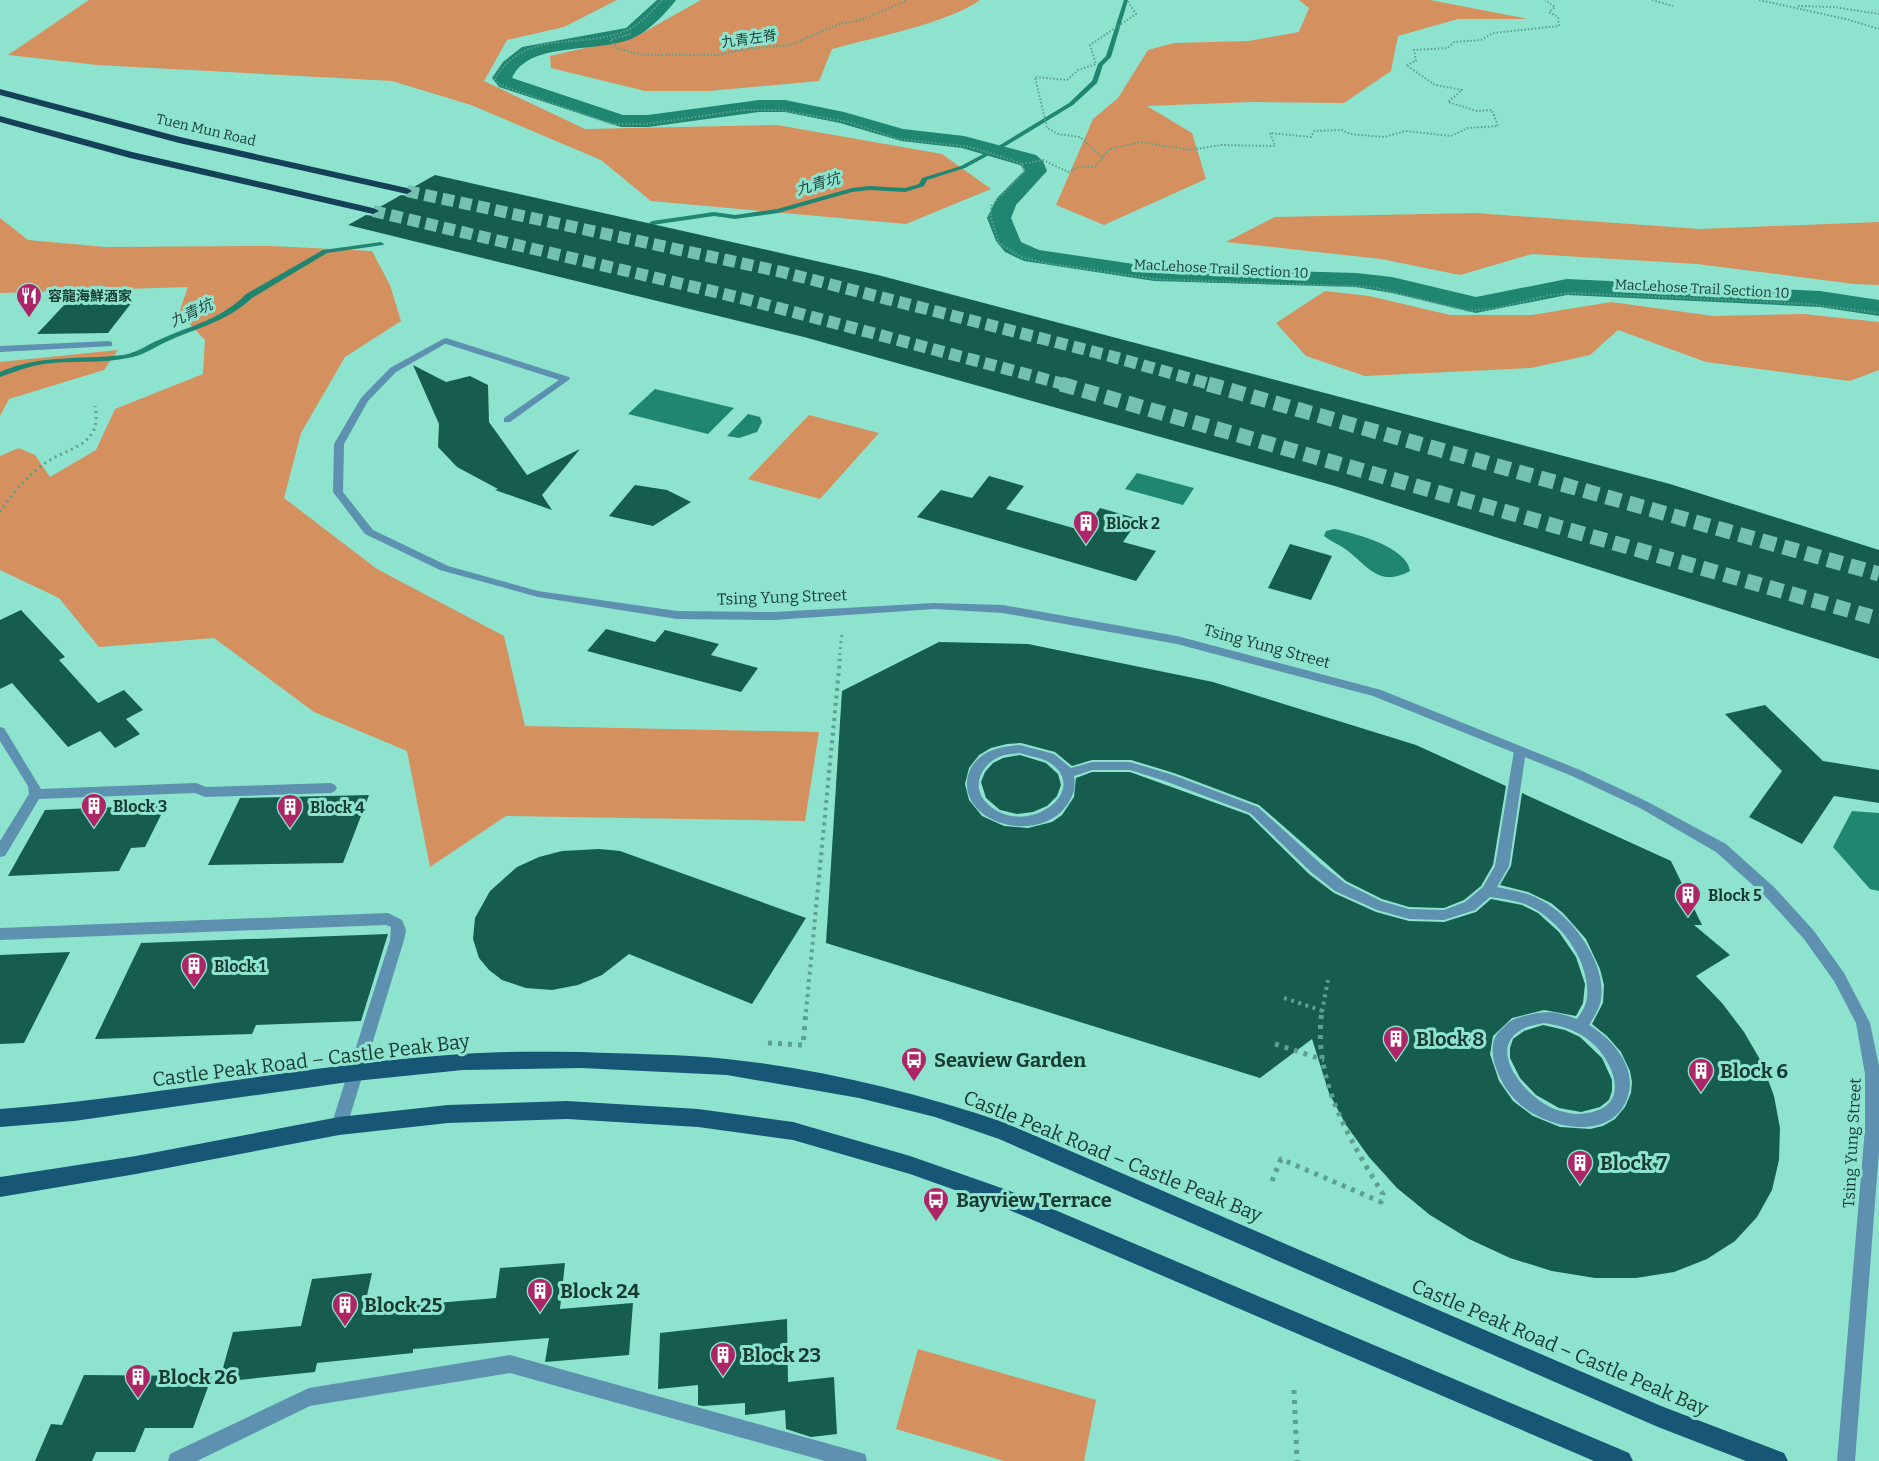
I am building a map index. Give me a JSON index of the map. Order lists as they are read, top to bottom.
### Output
{
  "streets": {
    "highway": ["Tuen Mun Road"],
    "main road": ["Castle Peak Road – Castle Peak Bay"],
    "street": ["Tsing Yung Street"],
    "path": ["九青左脊", "MacLehose Trail Section 10"]
  },
  "water": ["九青坑"],
  "places": {
    "restaurant": ["容龍海鮮酒家"],
    "building": [
      "Block 2",
      "Block 3",
      "Block 4",
      "Block 5",
      "Block 1",
      "Block 8",
      "Block 6",
      "Block 7",
      "Block 24",
      "Block 25",
      "Block 23",
      "Block 26"
    ],
    "bus stop": ["Seaview Garden", "Bayview Terrace"]
  }
}
